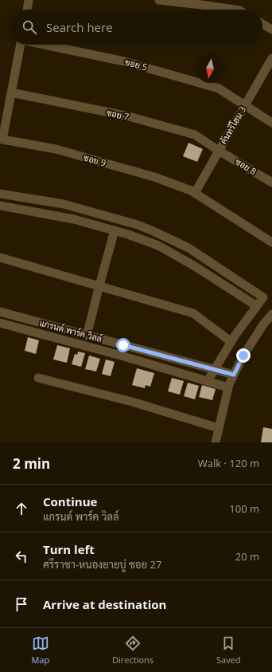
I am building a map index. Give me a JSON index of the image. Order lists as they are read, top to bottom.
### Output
{
  "streets": {
    "street": [
      "ซอย 5",
      "ซอย 7",
      "คันทรีโฮม 3",
      "ซอย 9",
      "ซอย 8",
      "แกรนด์ พาร์ค วิลล์"
    ]
  },
  "crossings": [
    ["ซอย 5", "คันทรีโฮม 3"],
    ["ซอย 7", "คันทรีโฮม 3"],
    ["ซอย 7", "ซอย 9"],
    ["ซอย 7", "ซอย 8"],
    ["คันทรีโฮม 3", "ซอย 9"],
    ["คันทรีโฮม 3", "ซอย 8"]
  ],
  "north": "bottom",
  "page": {
    "search": "Search here",
    "heading": ["2 min", "Walk · 120 m"],
    "list": [
      ["Continue", "แกรนด์ พาร์ค วิลล์", "100 m"],
      ["Turn left", "ศรีราชา-หนองยายบู่ ซอย 27", "20 m"],
      "Arrive at destination"
    ],
    "nav": ["Map", "Directions", "Saved"]
  }
}
